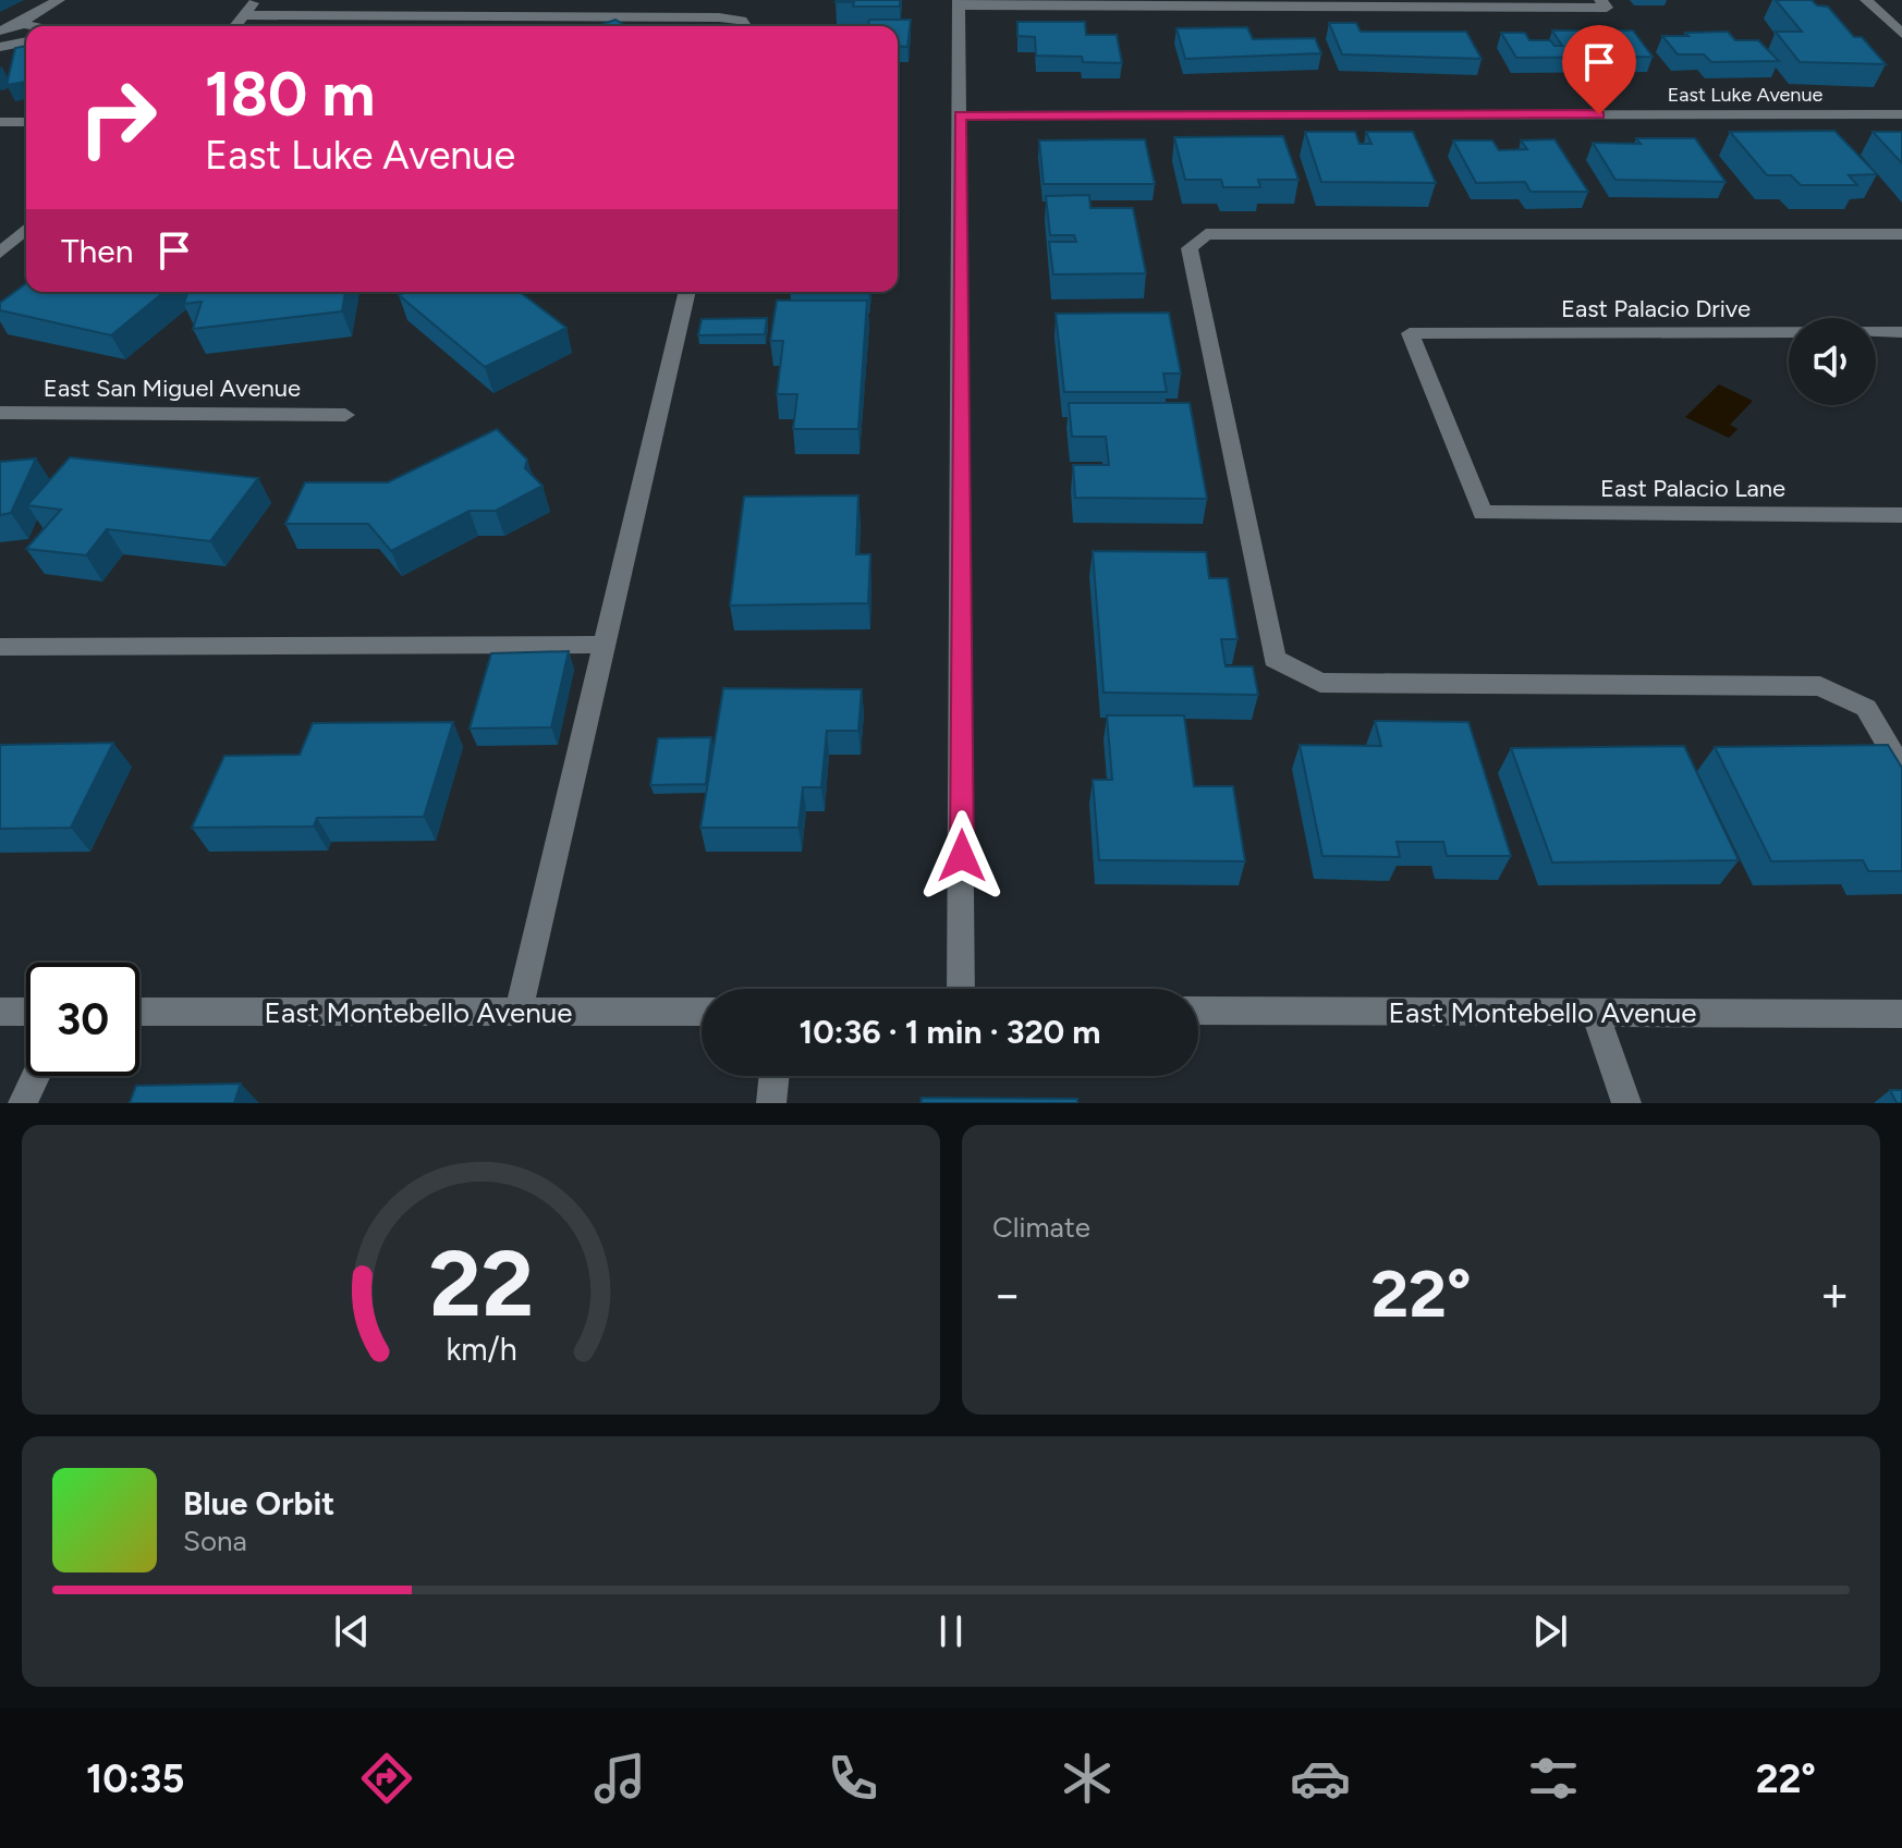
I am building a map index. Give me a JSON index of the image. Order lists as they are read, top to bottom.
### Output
{
  "streets": {
    "street": [
      "East Luke Avenue",
      "East Palacio Drive",
      "East San Miguel Avenue",
      "East Palacio Lane",
      "East Montebello Avenue"
    ]
  },
  "crossings": [
    ["East Palacio Drive", "East Palacio Lane"]
  ],
  "page": {
    "turn": ["180 m", "East Luke Avenue"],
    "then": "Then",
    "limit": "30",
    "trip": "10:36 · 1 min · 320 m",
    "tile": "Climate",
    "heat": ["−", "22°", "+"],
    "song": ["Blue Orbit", "Sona"],
    "tabs": ["10:35", "22°"],
    "gauge": ["22", "km/h"]
  }
}
